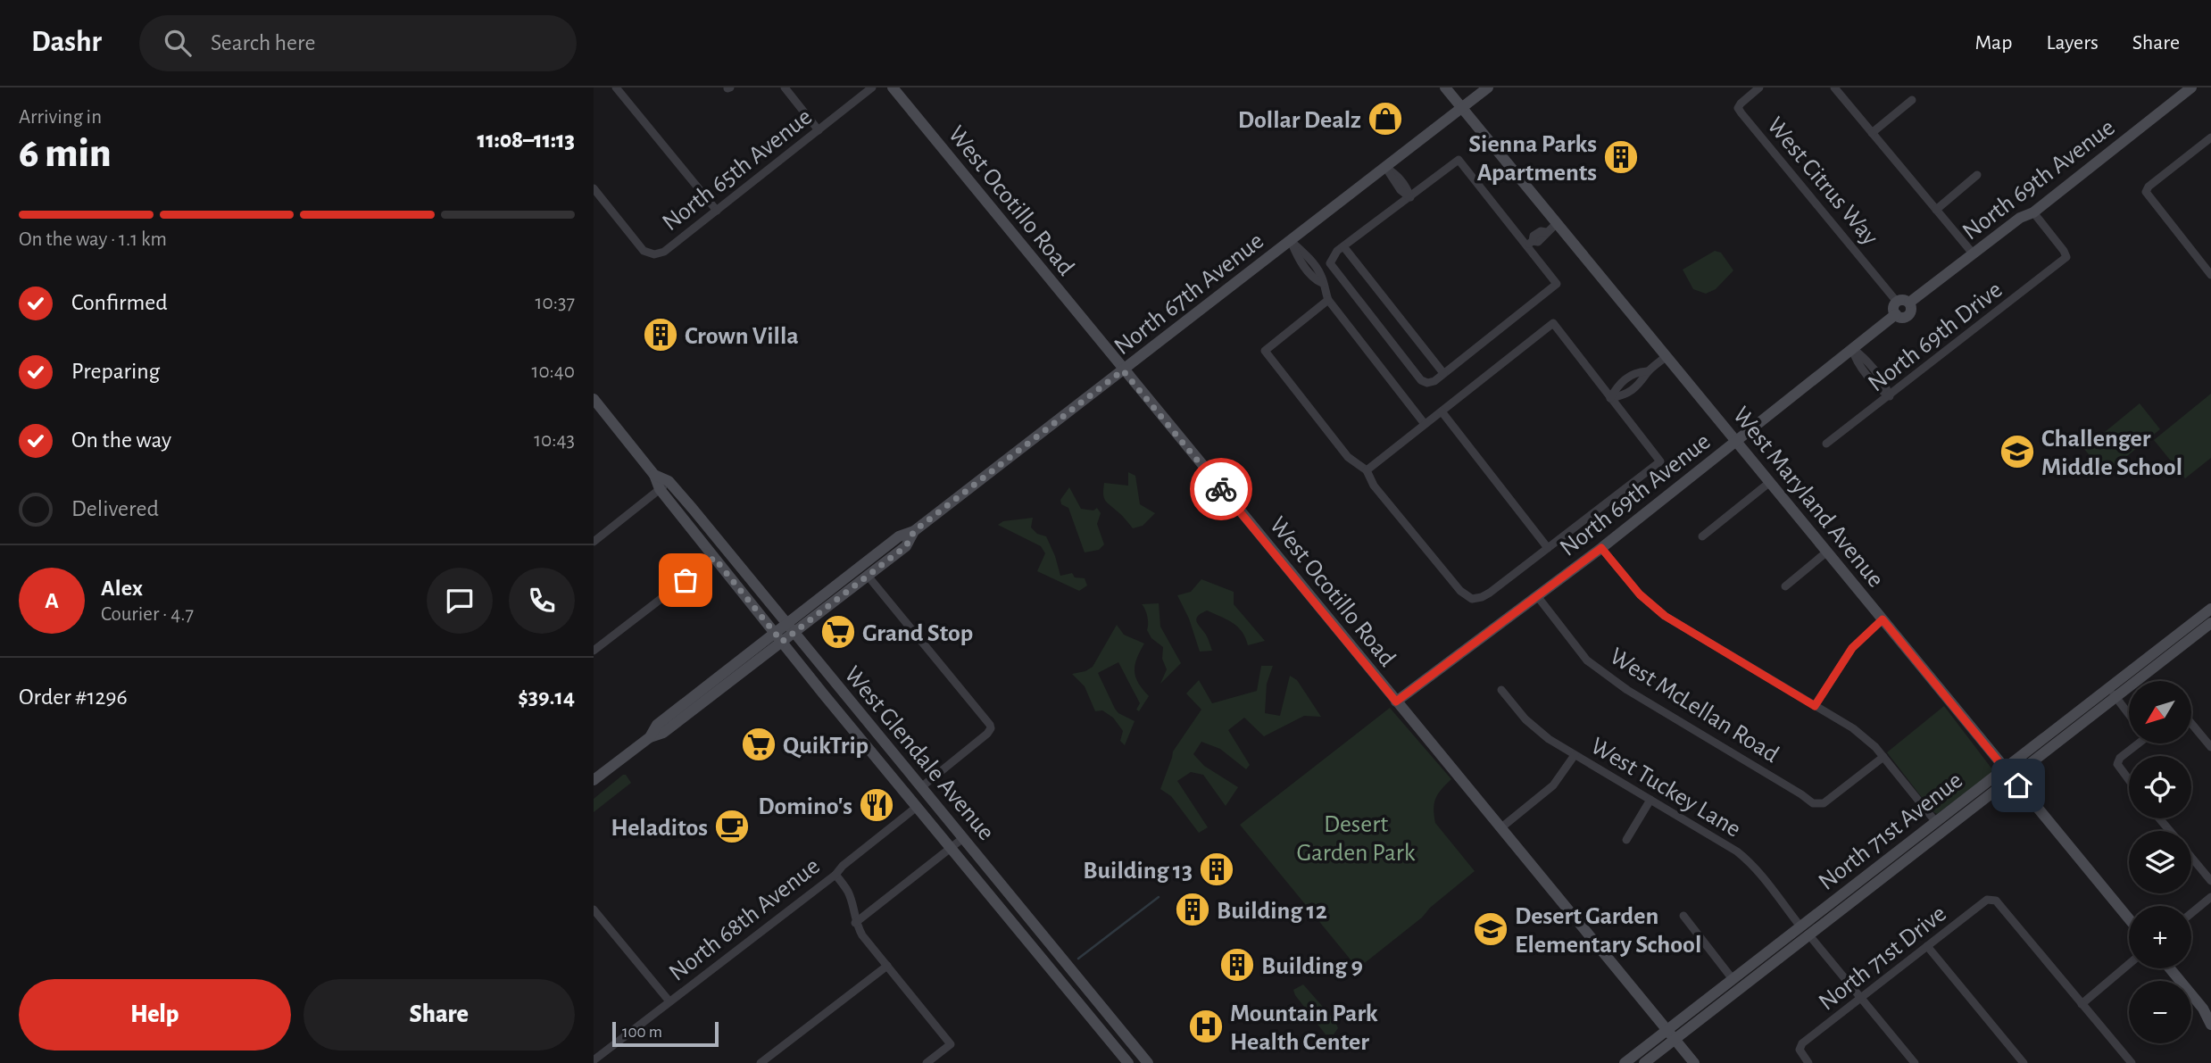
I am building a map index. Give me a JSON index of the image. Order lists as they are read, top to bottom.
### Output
{
  "streets": {
    "street": [
      "North 65th Avenue",
      "North 69th Avenue",
      "West Citrus Way",
      "West Ocotillo Road",
      "North 67th Avenue",
      "North 69th Drive",
      "West Maryland Avenue",
      "West McLellan Road",
      "West Glendale Avenue",
      "West Tuckey Lane",
      "North 71st Avenue",
      "North 68th Avenue",
      "North 71st Drive"
    ]
  },
  "crossings": [
    ["North 69th Avenue", "West Citrus Way"],
    ["North 69th Avenue", "West Ocotillo Road"],
    ["North 69th Avenue", "North 69th Drive"],
    ["North 69th Avenue", "West Maryland Avenue"],
    ["North 69th Avenue", "West McLellan Road"],
    ["West Ocotillo Road", "North 67th Avenue"],
    ["West Ocotillo Road", "North 71st Avenue"],
    ["North 67th Avenue", "West Maryland Avenue"],
    ["North 67th Avenue", "West Glendale Avenue"],
    ["West Maryland Avenue", "North 71st Avenue"],
    ["West Glendale Avenue", "North 68th Avenue"],
    ["West Tuckey Lane", "North 71st Avenue"],
    ["West Tuckey Lane", "North 71st Drive"]
  ],
  "parks": ["Desert Garden Park"],
  "places": {
    "shop": ["Dollar Dealz"],
    "building": [
      "Sienna Parks Apartments",
      "Crown Villa",
      "Building 13",
      "Building 12",
      "Building 9"
    ],
    "school or university": ["Challenger Middle School", "Desert Garden Elementary School"],
    "supermarket": ["Grand Stop", "QuikTrip"],
    "restaurant": ["Domino's"],
    "cafe": ["Heladitos"],
    "hospital": ["Mountain Park Health Center"]
  },
  "scale_bar": "100 m",
  "north": "bottom left",
  "page": {
    "header": "Dashr",
    "search": "Search here",
    "nav": ["Map", "Layers", "Share"],
    "heading": ["6 min", "Arriving in", "11:08–11:13"],
    "panel": [
      "Alex",
      "Courier · 4.7",
      "Order #1296",
      "$39.14"
    ],
    "bar": "On the way · 1.1 km",
    "list": [
      ["Confirmed", "10:37"],
      ["Preparing", "10:40"],
      ["On the way", "10:43"],
      "Delivered"
    ],
    "round": "A",
    "map_buttons": ["+", "−"],
    "buttons": ["Help", "Share"],
    "scale": "100 m"
  }
}
